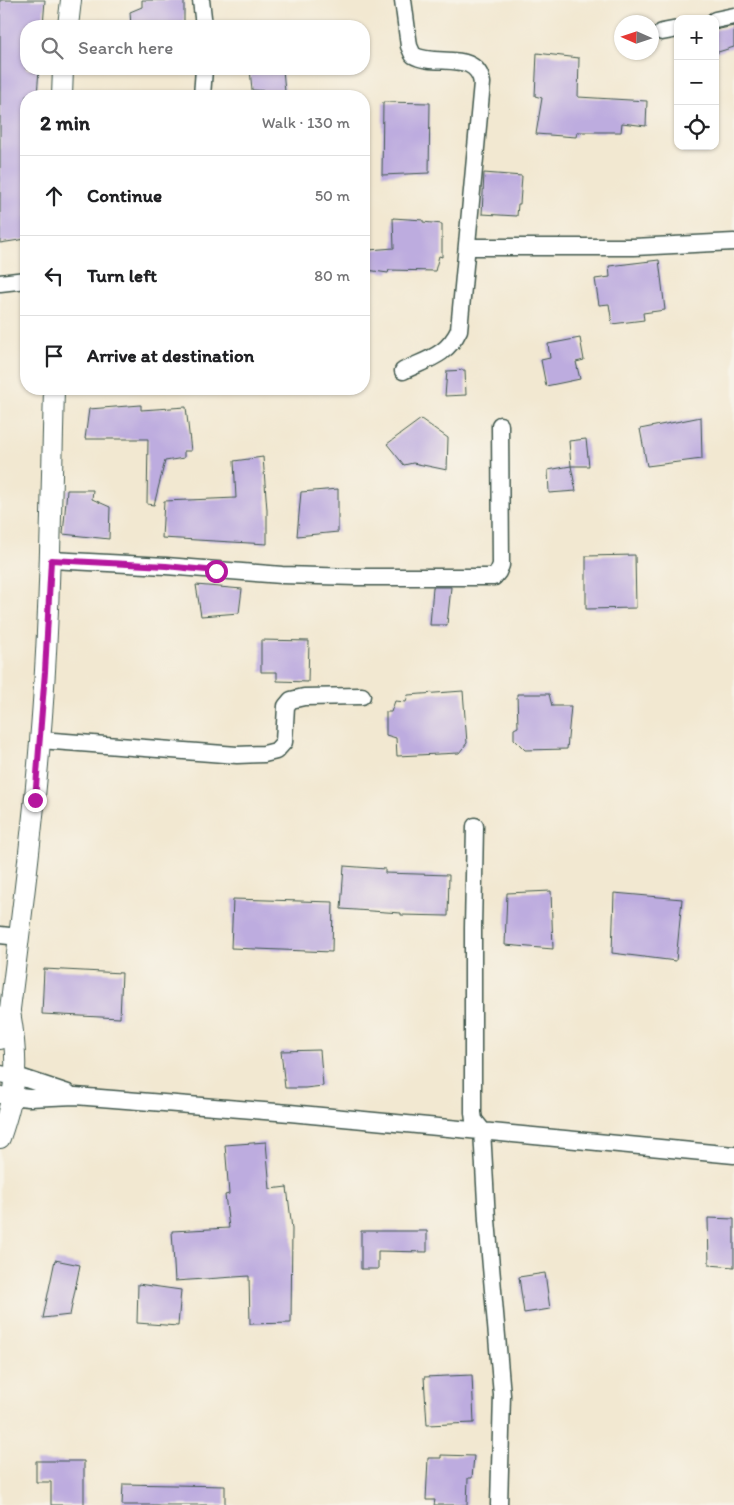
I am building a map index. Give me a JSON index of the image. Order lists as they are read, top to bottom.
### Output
{
  "north": "left",
  "page": {
    "map_buttons": ["+", "−"],
    "search": "Search here",
    "heading": ["2 min", "Walk · 130 m"],
    "list": [
      ["Continue", "50 m"],
      ["Turn left", "80 m"],
      "Arrive at destination"
    ]
  }
}
